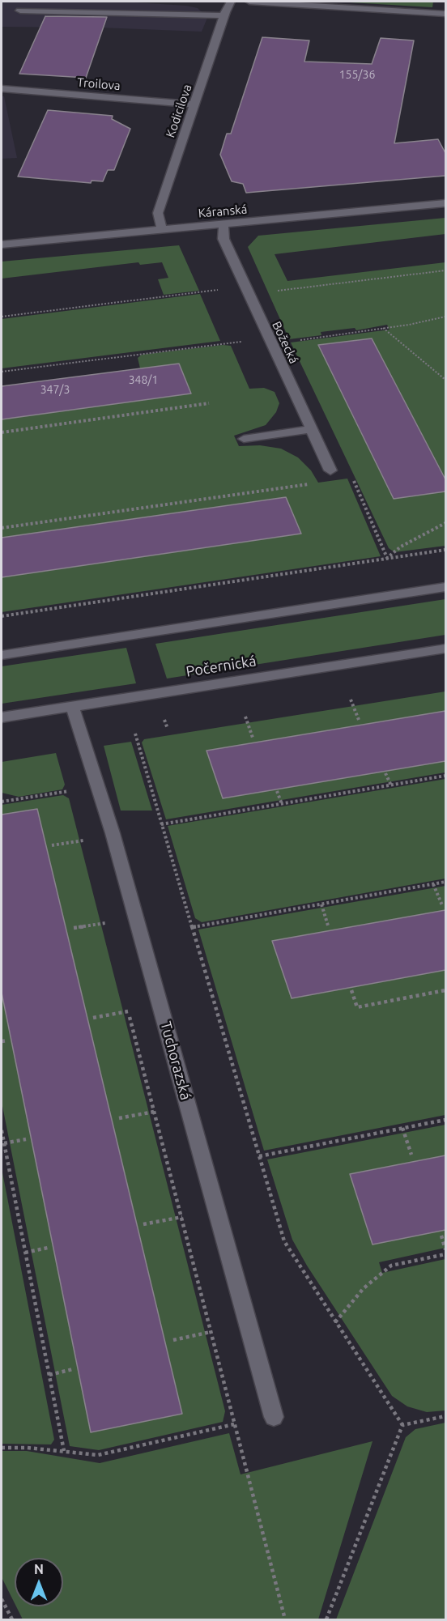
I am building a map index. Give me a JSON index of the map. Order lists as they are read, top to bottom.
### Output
{
  "streets": {
    "street": [
      "Troilova",
      "Kodicilova",
      "Káranská",
      "Božecká",
      "Počernická",
      "Tuchorazská"
    ]
  },
  "crossings": [
    ["Troilova", "Kodicilova"],
    ["Kodicilova", "Káranská"],
    ["Káranská", "Božecká"],
    ["Počernická", "Tuchorazská"]
  ],
  "house_numbers": ["155/36", "348/1", "347/3"],
  "north": "top"
}
